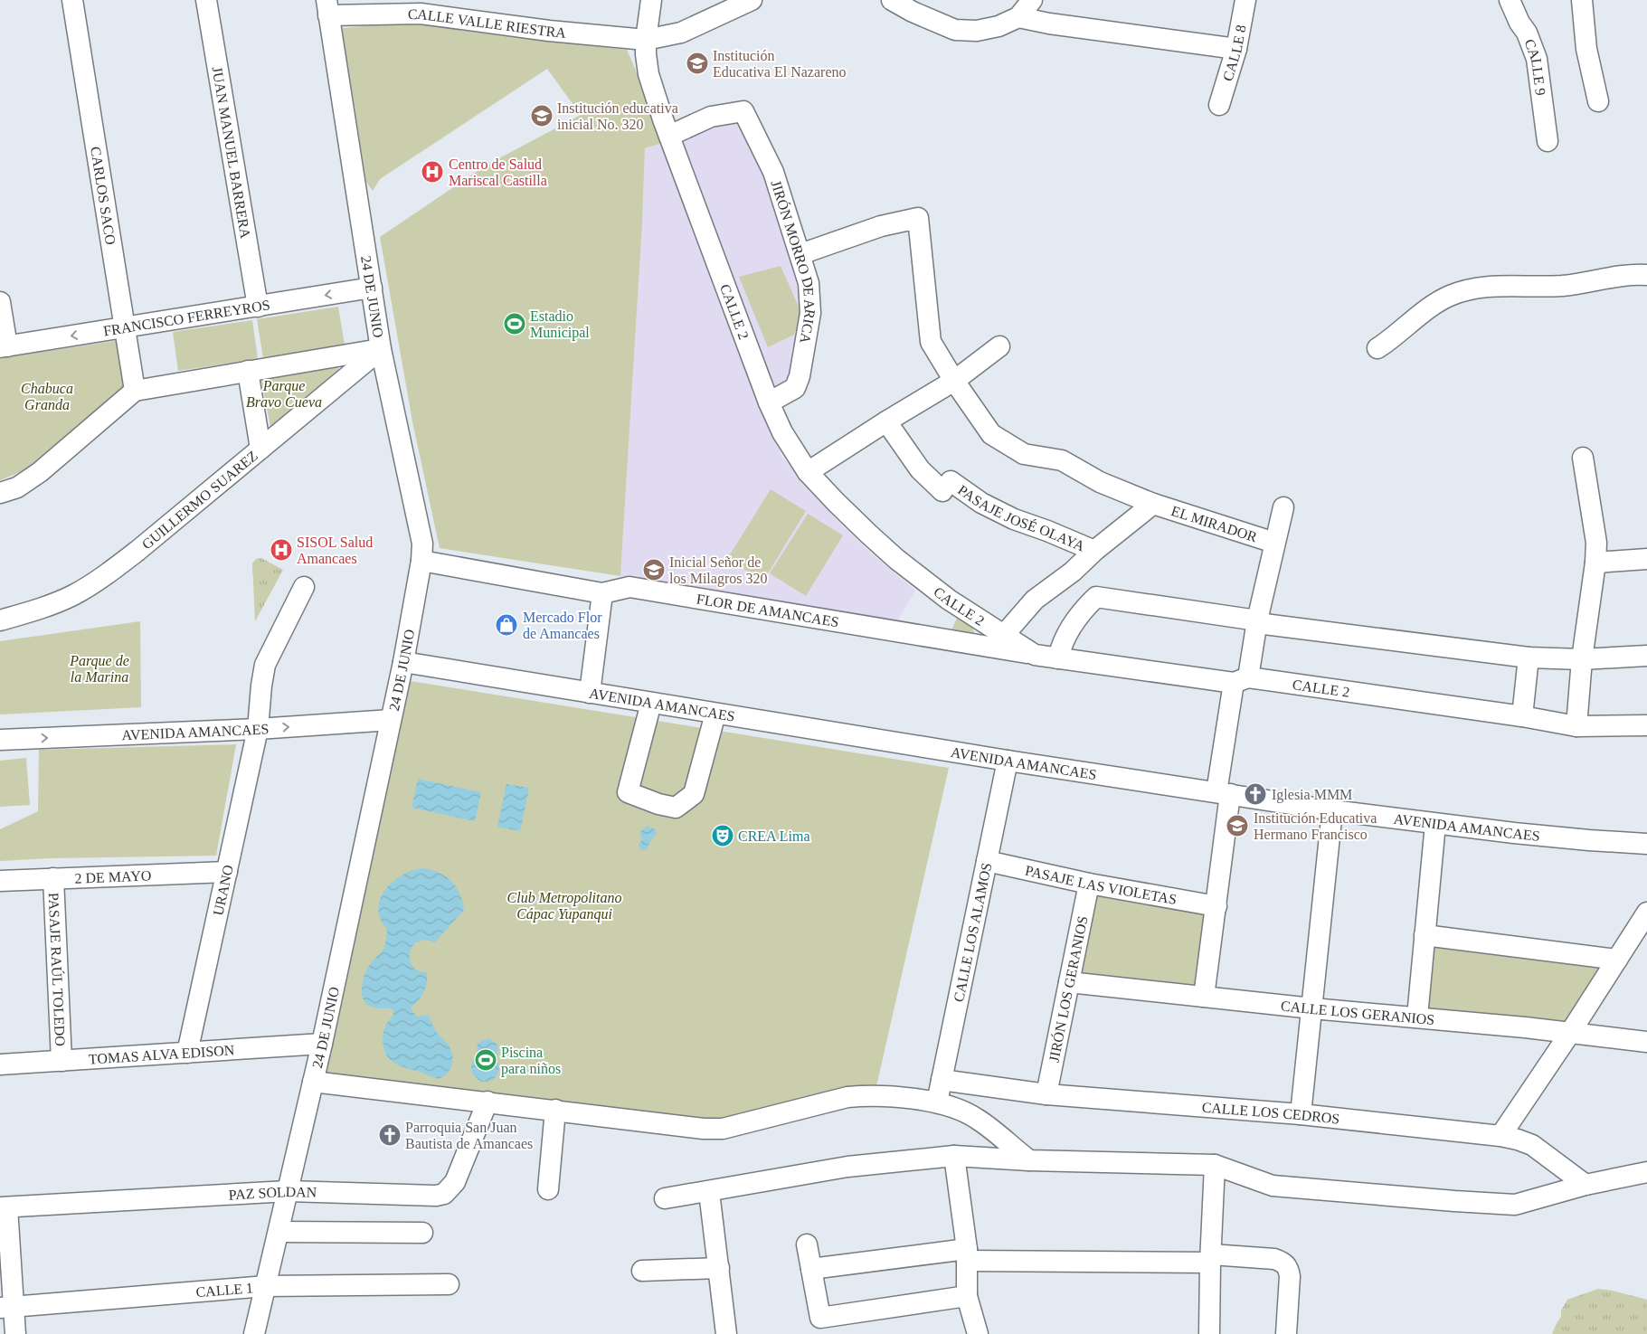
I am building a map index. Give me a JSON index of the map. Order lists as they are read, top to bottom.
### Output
{
  "streets": {
    "street": [
      "CALLE VALLE RIESTRA",
      "CALLE 8",
      "CALLE 9",
      "JUAN MANUEL BARRERA",
      "CARLOS SACO",
      "JIRÓN MORRO DE ARICA",
      "24 DE JUNIO",
      "CALLE 2",
      "FRANCISCO FERREYROS",
      "GUILLERMO SUAREZ",
      "PASAJE JOSÉ OLAYA",
      "EL MIRADOR",
      "FLOR DE AMANCAES",
      "AVENIDA AMANCAES",
      "2 DE MAYO",
      "PASAJE LAS VIOLETAS",
      "URANO",
      "CALLE LOS ALAMOS",
      "PASAJE RAÚL TOLEDO",
      "JIRÓN LOS GERANIOS",
      "CALLE LOS GERANIOS",
      "TOMAS ALVA EDISON",
      "CALLE LOS CEDROS",
      "PAZ SOLDAN",
      "CALLE 1"
    ]
  },
  "crossings": [
    ["CALLE VALLE RIESTRA", "24 DE JUNIO"],
    ["CALLE VALLE RIESTRA", "CALLE 2"],
    ["JUAN MANUEL BARRERA", "FRANCISCO FERREYROS"],
    ["CARLOS SACO", "FRANCISCO FERREYROS"],
    ["JIRÓN MORRO DE ARICA", "CALLE 2"],
    ["JIRÓN MORRO DE ARICA", "EL MIRADOR"],
    ["24 DE JUNIO", "FRANCISCO FERREYROS"],
    ["24 DE JUNIO", "GUILLERMO SUAREZ"],
    ["24 DE JUNIO", "FLOR DE AMANCAES"],
    ["24 DE JUNIO", "AVENIDA AMANCAES"],
    ["24 DE JUNIO", "TOMAS ALVA EDISON"],
    ["24 DE JUNIO", "PAZ SOLDAN"],
    ["24 DE JUNIO", "CALLE 1"],
    ["CALLE 2", "FLOR DE AMANCAES"],
    ["AVENIDA AMANCAES", "URANO"],
    ["AVENIDA AMANCAES", "CALLE LOS ALAMOS"],
    ["2 DE MAYO", "URANO"],
    ["2 DE MAYO", "PASAJE RAÚL TOLEDO"],
    ["PASAJE LAS VIOLETAS", "CALLE LOS ALAMOS"],
    ["PASAJE LAS VIOLETAS", "JIRÓN LOS GERANIOS"],
    ["URANO", "TOMAS ALVA EDISON"],
    ["CALLE LOS ALAMOS", "CALLE LOS CEDROS"],
    ["PASAJE RAÚL TOLEDO", "TOMAS ALVA EDISON"],
    ["JIRÓN LOS GERANIOS", "CALLE LOS GERANIOS"],
    ["JIRÓN LOS GERANIOS", "CALLE LOS CEDROS"]
  ],
  "parks": [
    "Parque Bravo Cueva",
    "Chabuca Granda",
    "Parque de la Marina",
    "Club Metropolitano Cápac Yupanqui"
  ],
  "places": {
    "school or university": [
      "Institución Educativa El Nazareno",
      "Institución educativa inicial No. 320",
      "Inicial Señor de los Milagros 320",
      "Institución Educativa Hermano Francisco"
    ],
    "hospital": ["Centro de Salud Mariscal Castilla", "SISOL Salud Amancaes"],
    "sports": ["Estadio Municipal", "Piscina para niños"],
    "shop": ["Mercado Flor de Amancaes"],
    "church": ["Iglesia MMM", "Parroquia San Juan Bautista de Amancaes"],
    "theatre": ["CREA Lima"]
  }
}
